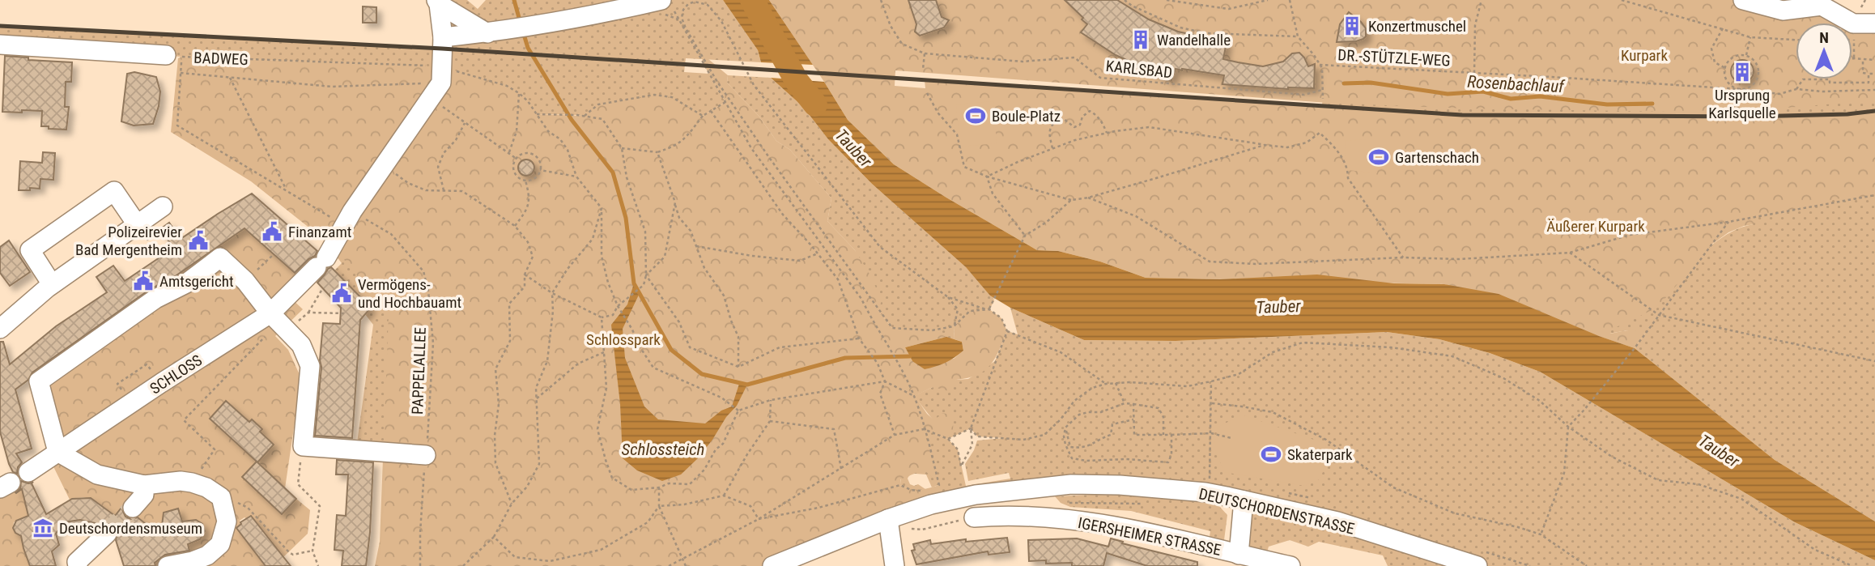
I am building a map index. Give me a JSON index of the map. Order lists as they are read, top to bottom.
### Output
{
  "streets": {
    "street": ["SCHLOSS", "DEUTSCHORDENSTRASSE", "IGERSHEIMER STRASSE"],
    "path": [
      "DR.-STÜTZLE-WEG",
      "BADWEG",
      "KARLSBAD",
      "PAPPELALLEE"
    ]
  },
  "crossings": [
    ["BADWEG", "SCHLOSS"],
    ["PAPPELALLEE", "SCHLOSS"]
  ],
  "water": ["Rosenbachlauf", "Tauber", "Schlossteich"],
  "parks": ["Kurpark", "Äußerer Kurpark", "Schlosspark"],
  "places": {
    "building": ["Konzertmuschel", "Wandelhalle", "Ursprung Karlsquelle"],
    "sports": ["Boule-Platz", "Gartenschach", "Skaterpark"],
    "public building": [
      "Finanzamt",
      "Polizeirevier Bad Mergentheim",
      "Amtsgericht",
      "Vermögens- und Hochbauamt"
    ],
    "museum": ["Deutschordensmuseum"]
  },
  "north": "top"
}
